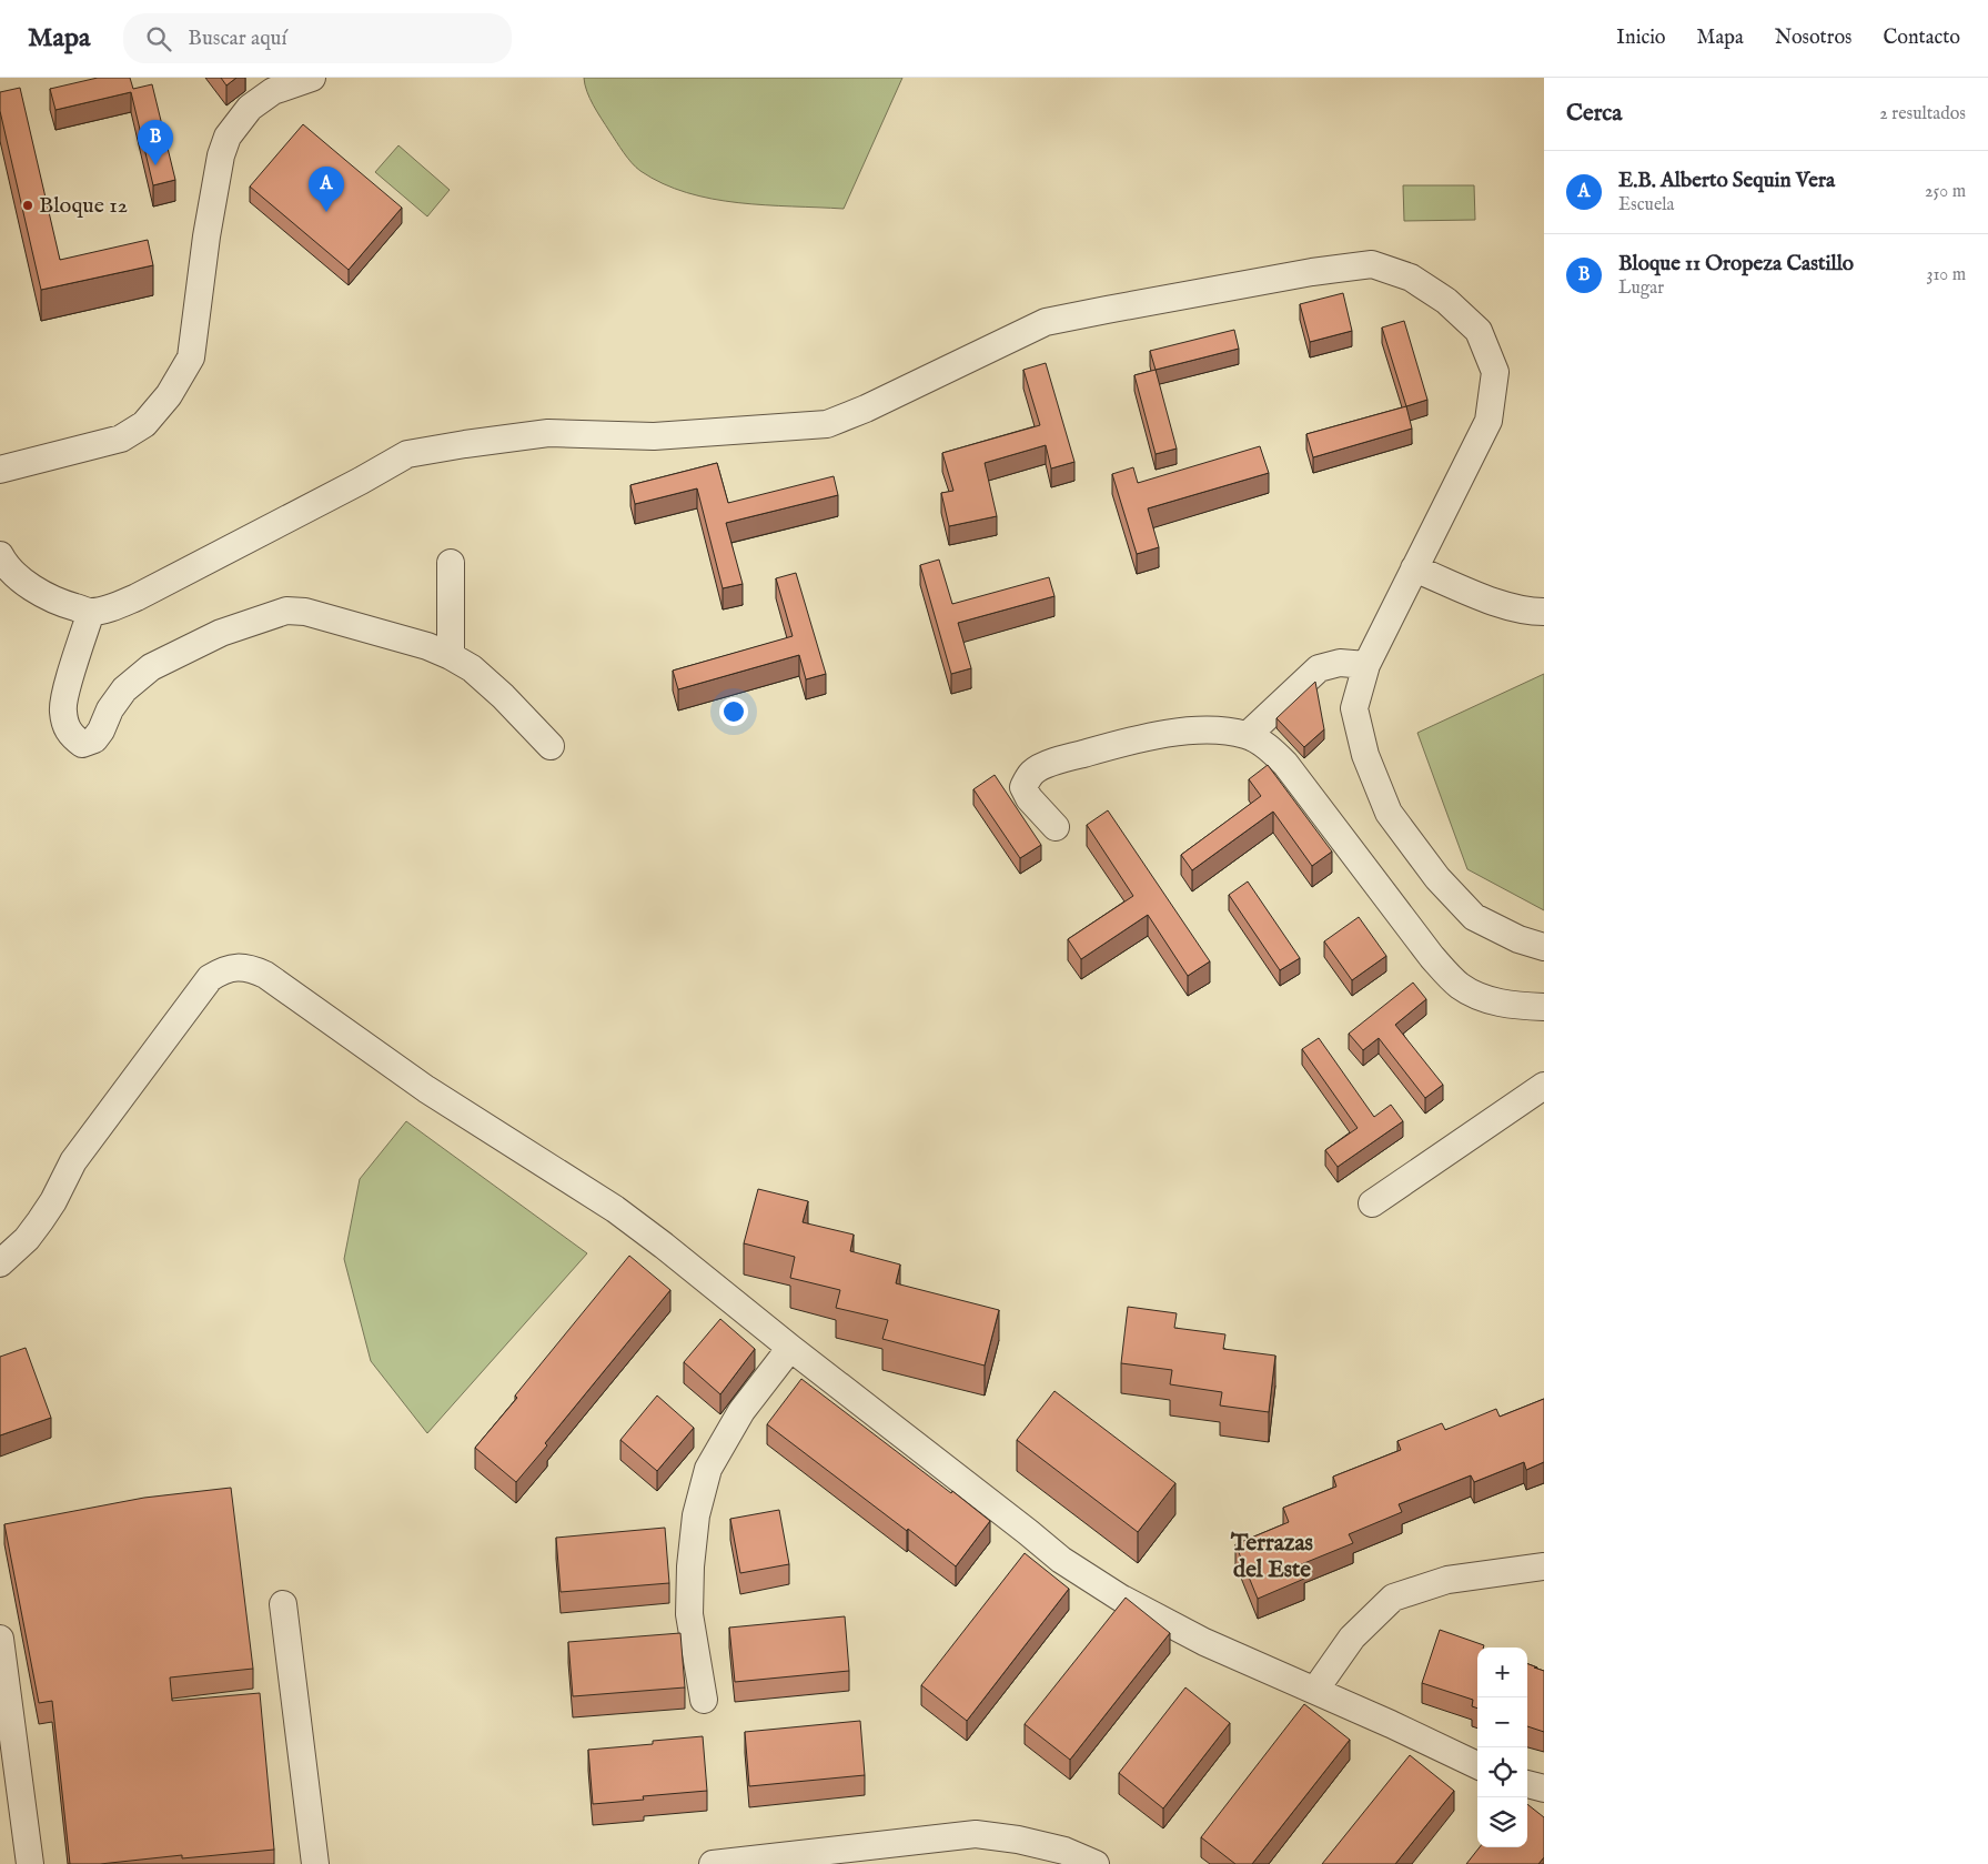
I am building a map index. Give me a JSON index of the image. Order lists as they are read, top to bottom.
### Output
{
  "districts": ["Terrazas del Este"],
  "places": ["Bloque 12"],
  "page": {
    "header": "Mapa",
    "search": "Buscar aquí",
    "nav": [
      "Inicio",
      "Mapa",
      "Nosotros",
      "Contacto"
    ],
    "heading": ["Cerca", "2 resultados"],
    "pins": ["B", "A"],
    "list": [
      {
        "mark": "A",
        "name": "E.B. Alberto Sequin Vera",
        "note": "Escuela",
        "value": "250 m"
      },
      {
        "mark": "B",
        "name": "Bloque 11 Oropeza Castillo",
        "note": "Lugar",
        "value": "310 m"
      }
    ],
    "map_buttons": ["+", "−"]
  }
}
